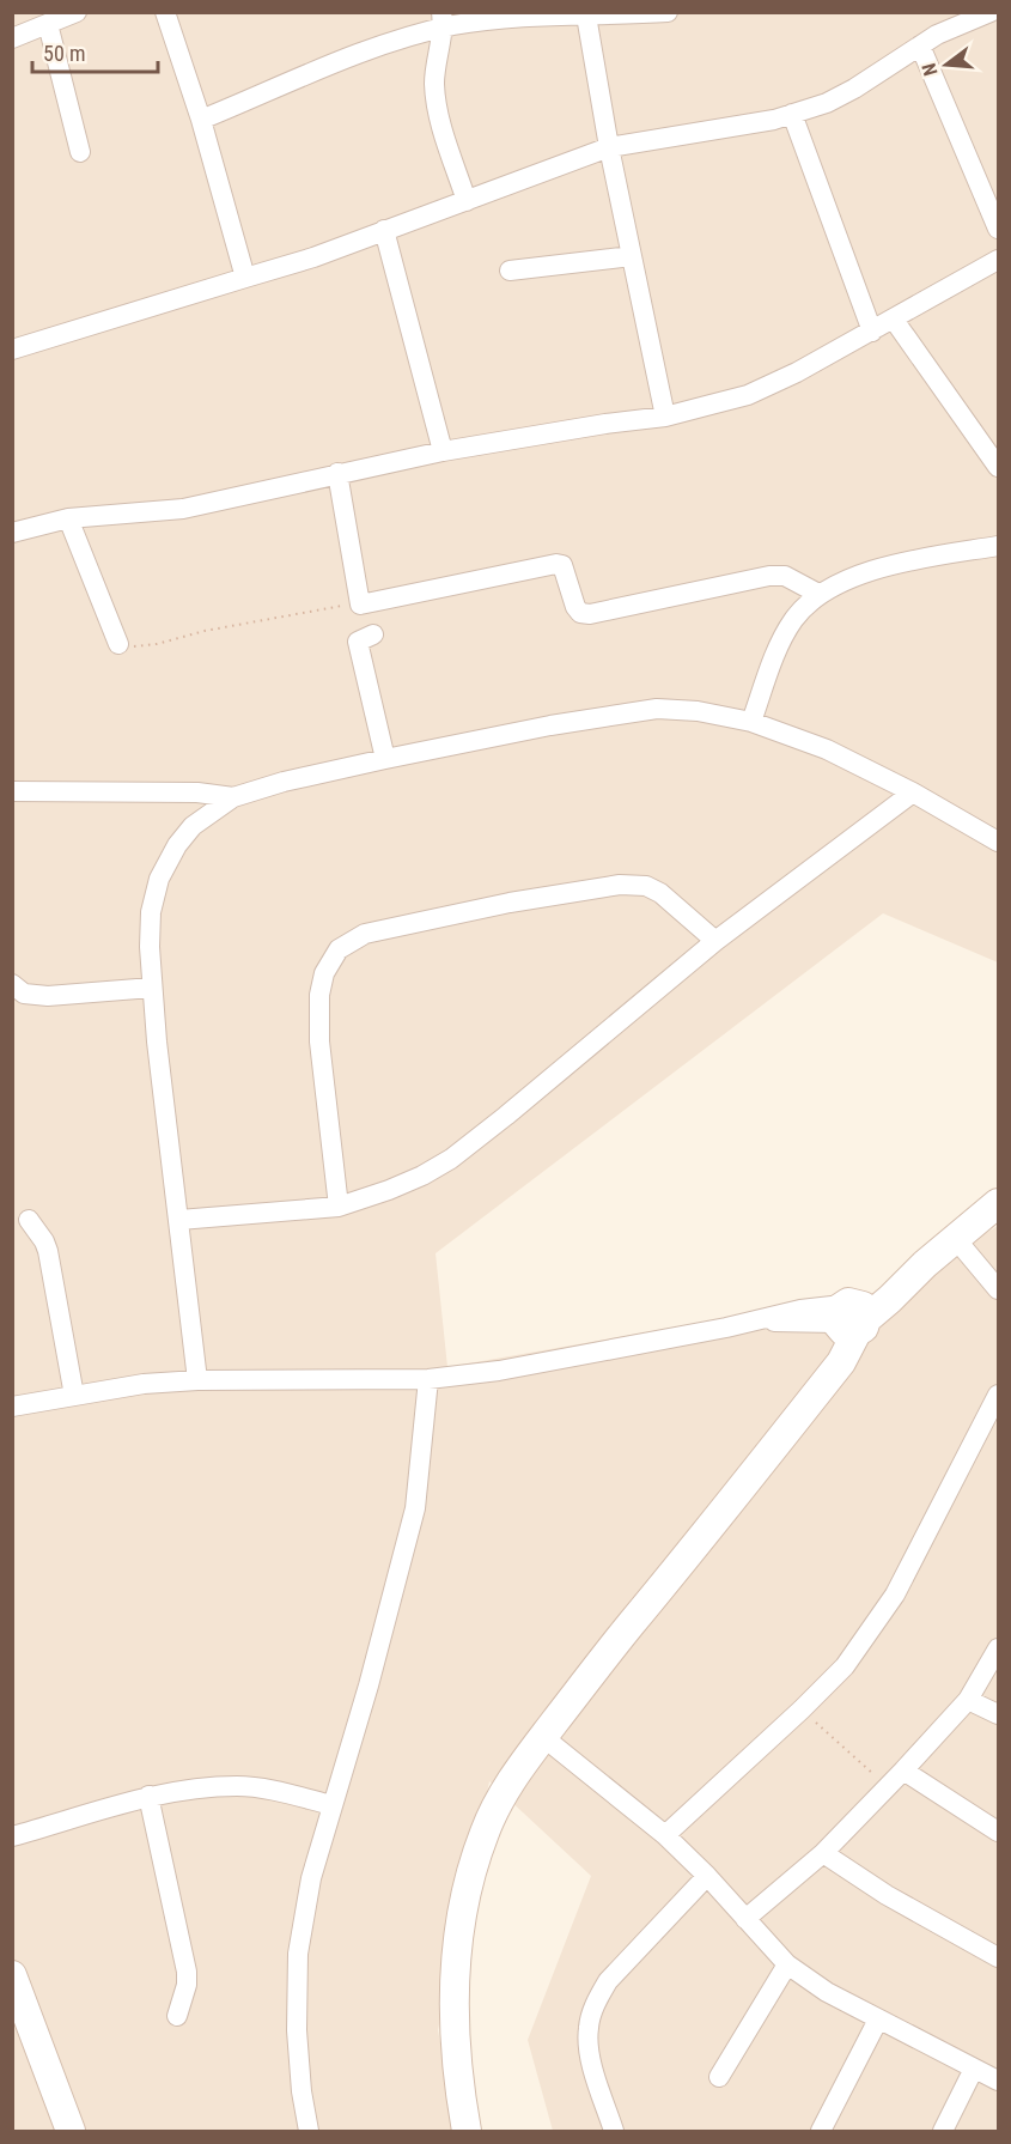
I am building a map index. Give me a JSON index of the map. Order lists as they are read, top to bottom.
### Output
{
  "scale_bar": "50 m",
  "north": "left"
}
